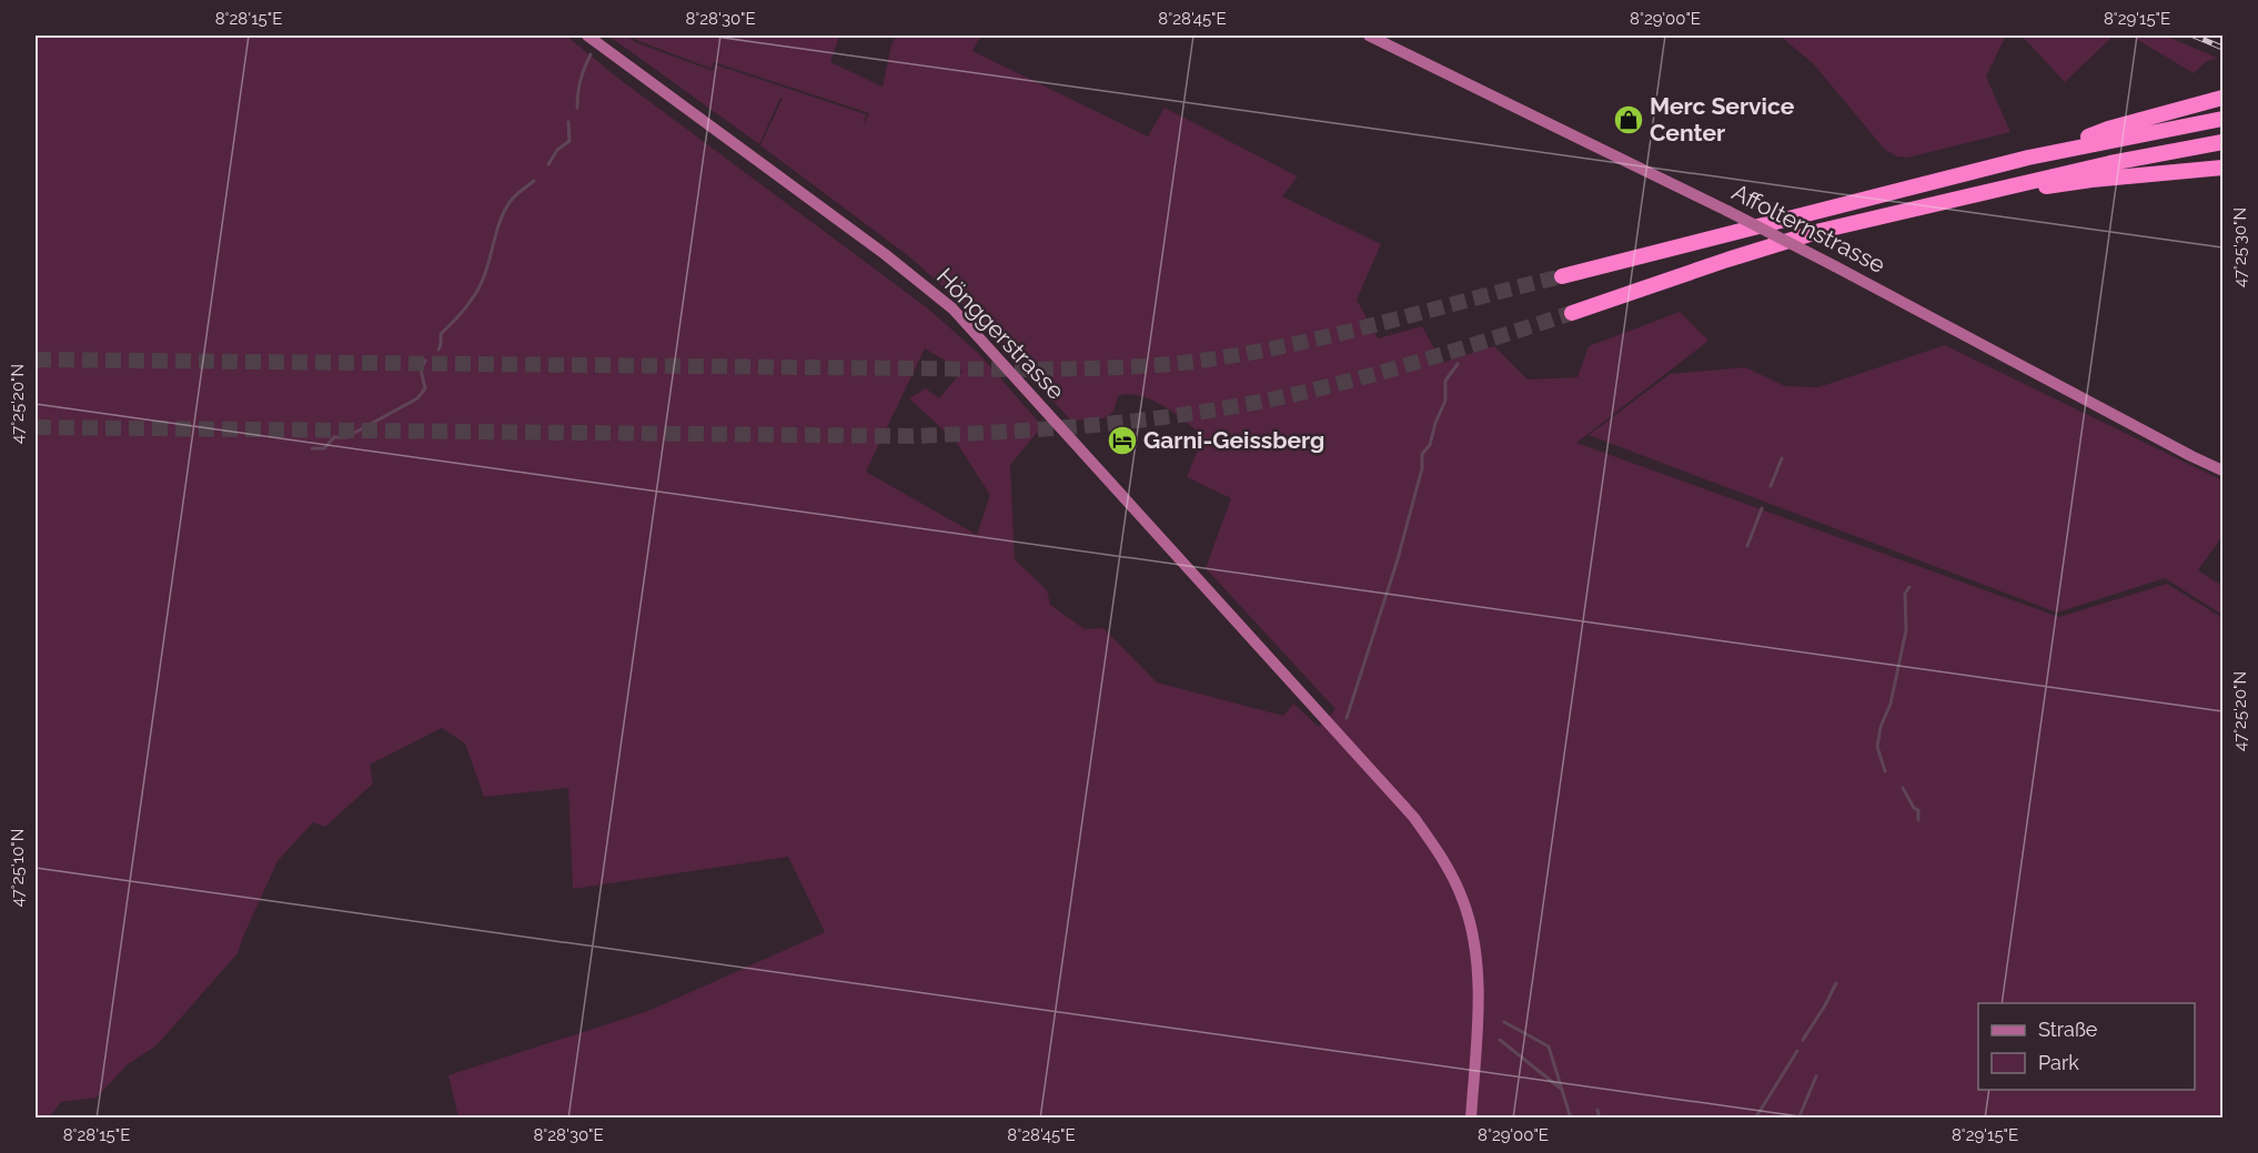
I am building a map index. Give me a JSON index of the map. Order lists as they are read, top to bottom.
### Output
{
  "streets": {
    "main road": ["Affolternstrasse", "Hönggerstrasse"]
  },
  "places": {
    "shop": ["Merc Service Center"],
    "hotel": ["Garni-Geissberg"]
  },
  "legend": ["Straße", "Park"],
  "coordinates": [
    "8°28'15\"E",
    "8°28'30\"E",
    "8°28'45\"E",
    "8°29'00\"E",
    "8°29'15\"E",
    "47°25'30\"N",
    "47°25'20\"N",
    "47°25'10\"N"
  ]
}
